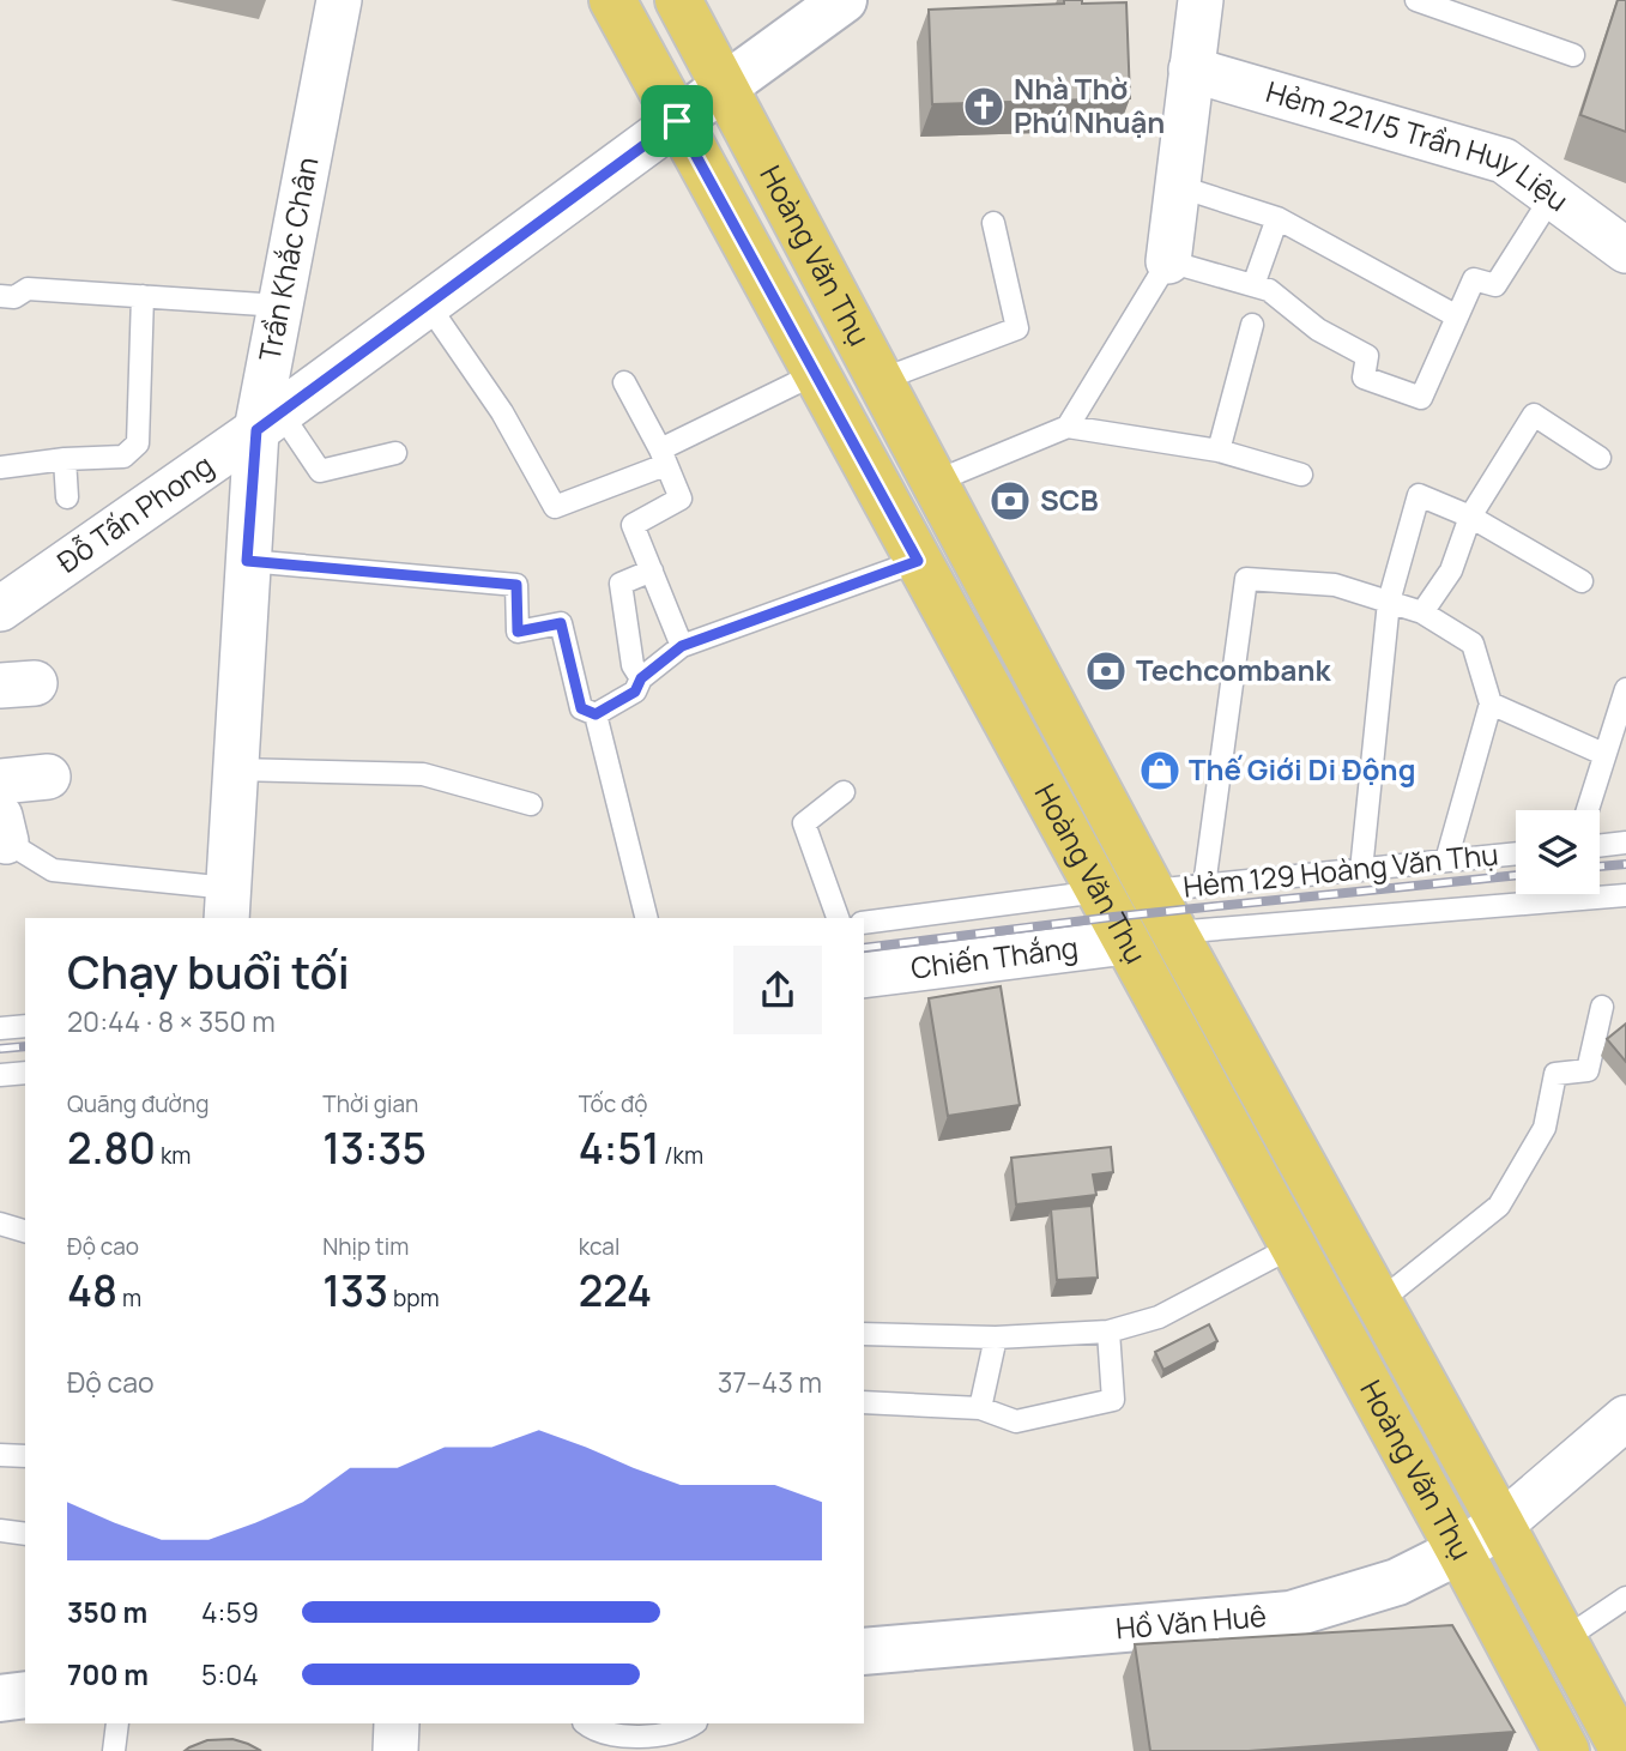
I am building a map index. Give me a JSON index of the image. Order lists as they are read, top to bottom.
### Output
{
  "streets": {
    "main road": ["Hoàng Văn Thụ", "Hồ Văn Huê"],
    "street": [
      "Hẻm 221/5 Trần Huy Liệu",
      "Trần Khắc Chân",
      "Đỗ Tấn Phong",
      "Chiến Thắng"
    ],
    "lane": ["Hẻm 129 Hoàng Văn Thụ"]
  },
  "crossings": [
    ["Hoàng Văn Thụ", "Đỗ Tấn Phong"],
    ["Hoàng Văn Thụ", "Hẻm 129 Hoàng Văn Thụ"],
    ["Hoàng Văn Thụ", "Chiến Thắng"],
    ["Hoàng Văn Thụ", "Hồ Văn Huê"],
    ["Trần Khắc Chân", "Đỗ Tấn Phong"]
  ],
  "places": {
    "church": ["Nhà Thờ Phú Nhuận"],
    "bank": ["SCB", "Techcombank"],
    "shop": ["Thế Giới Di Động"]
  },
  "page": {
    "heading": ["Chạy buổi tối", "20:44 · 8 × 350 m"],
    "stats": [
      ["Quãng đường", "2.80 km"],
      ["Thời gian", "13:35"],
      ["Tốc độ", "4:51 /km"],
      ["Độ cao", "48 m"],
      ["Nhịp tim", "133 bpm"],
      ["kcal", "224"]
    ],
    "chart": ["Độ cao", "37–43 m"],
    "list": [
      {
        "name": "350 m",
        "note": "4:59"
      },
      {
        "name": "700 m",
        "note": "5:04"
      }
    ]
  }
}
